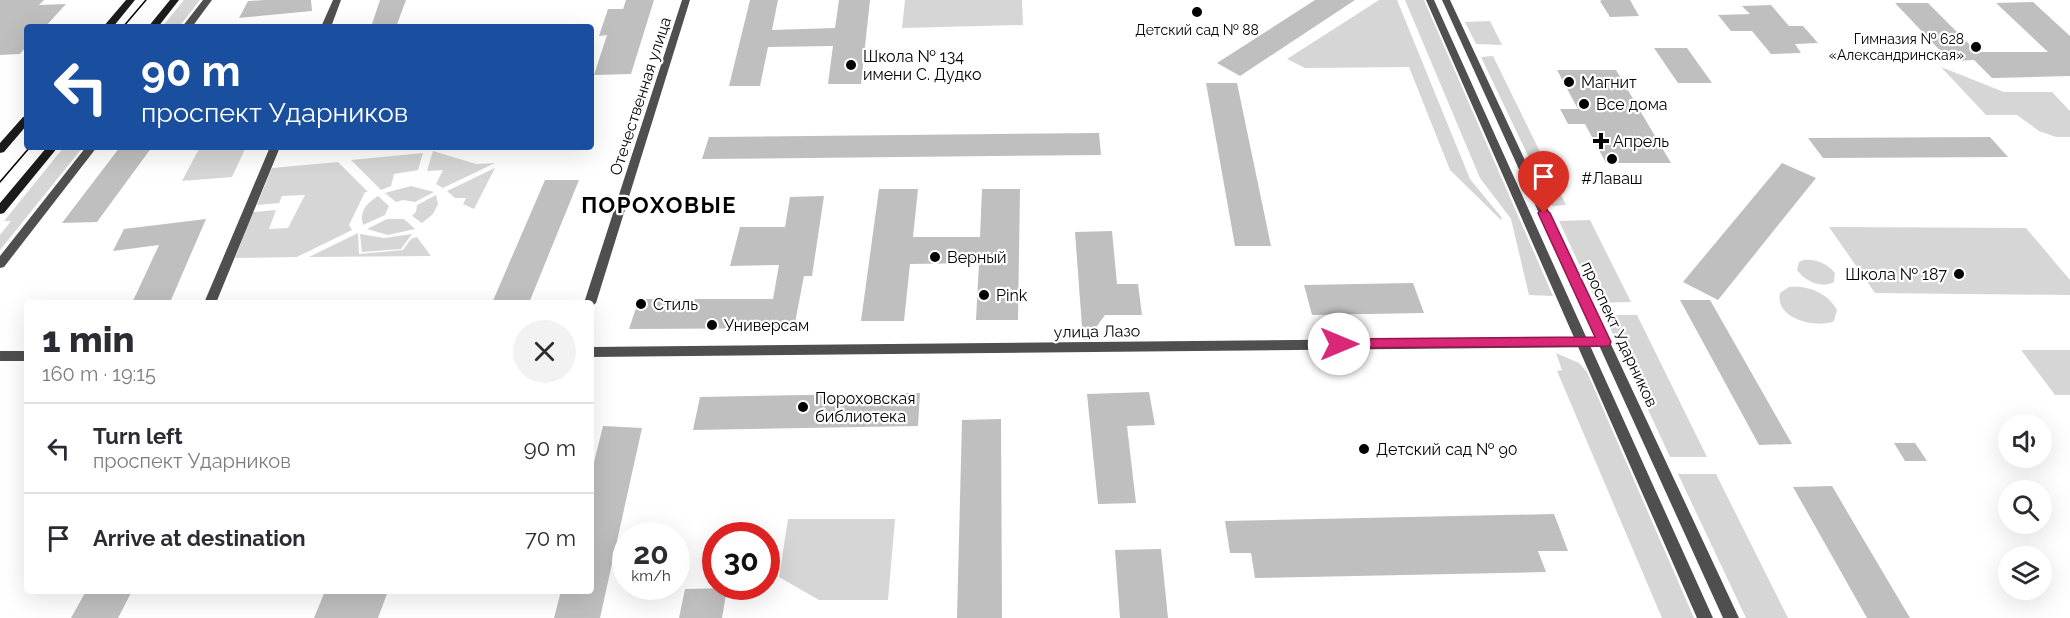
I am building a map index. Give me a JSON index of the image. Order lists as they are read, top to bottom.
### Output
{
  "streets": {
    "street": ["Отечественная улица", "улица Лазо", "проспект Ударников"]
  },
  "crossings": [
    ["улица Лазо", "проспект Ударников"]
  ],
  "districts": ["ПОРОХОВЫЕ"],
  "places": {
    "other": [
      "Детский сад № 88",
      "Гимназия № 628 «Александринская»",
      "Школа № 134 имени С. Дудко",
      "Магнит",
      "Все дома",
      "#Лаваш",
      "Верный",
      "Школа № 187",
      "Pink",
      "Стиль",
      "Универсам",
      "Пороховская библиотека",
      "Детский сад № 90"
    ],
    "health": ["Апрель"]
  },
  "page": {
    "turn": ["90 m", "проспект Ударников"],
    "heading": ["1 min", "160 m · 19:15"],
    "list": [
      {
        "name": "Turn left",
        "note": "проспект Ударников",
        "value": "90 m"
      },
      {
        "name": "Arrive at destination",
        "value": "70 m"
      }
    ],
    "speed": "20 km/h",
    "limit": "30"
  }
}
